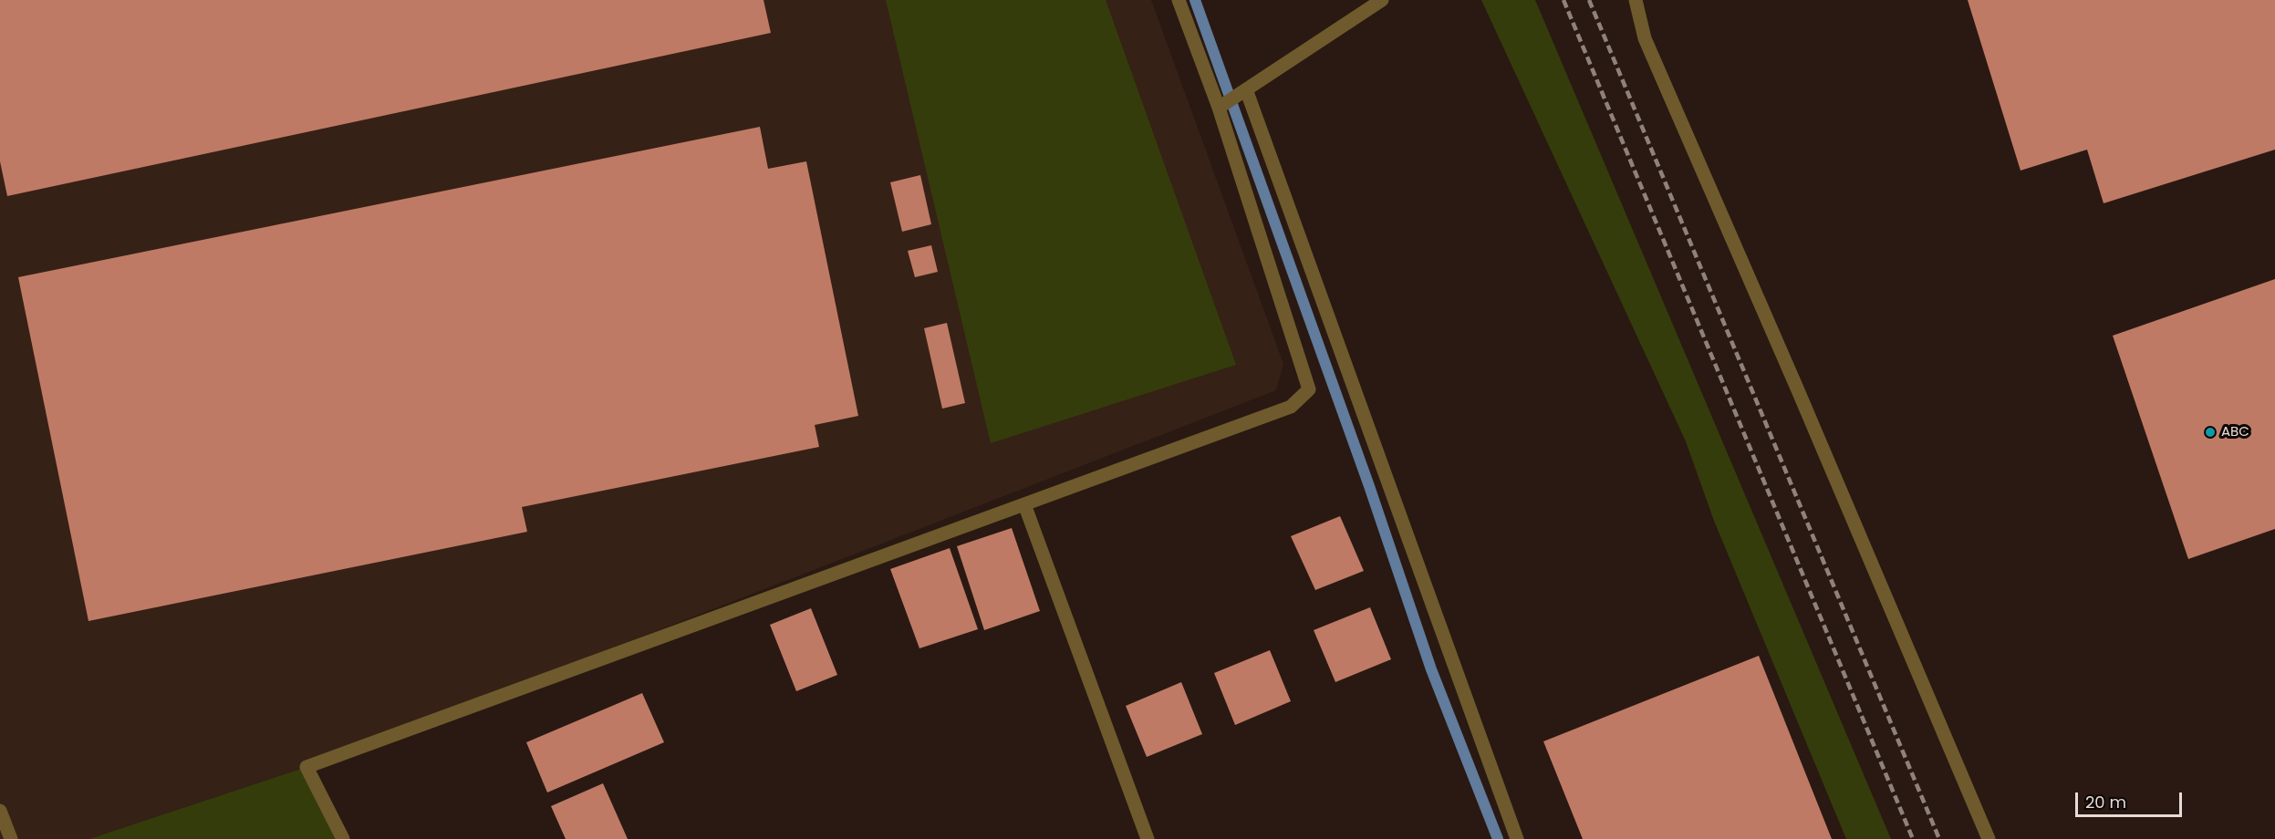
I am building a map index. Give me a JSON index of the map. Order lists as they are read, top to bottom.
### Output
{
  "places": ["ABC"],
  "scale_bar": "20 m"
}
